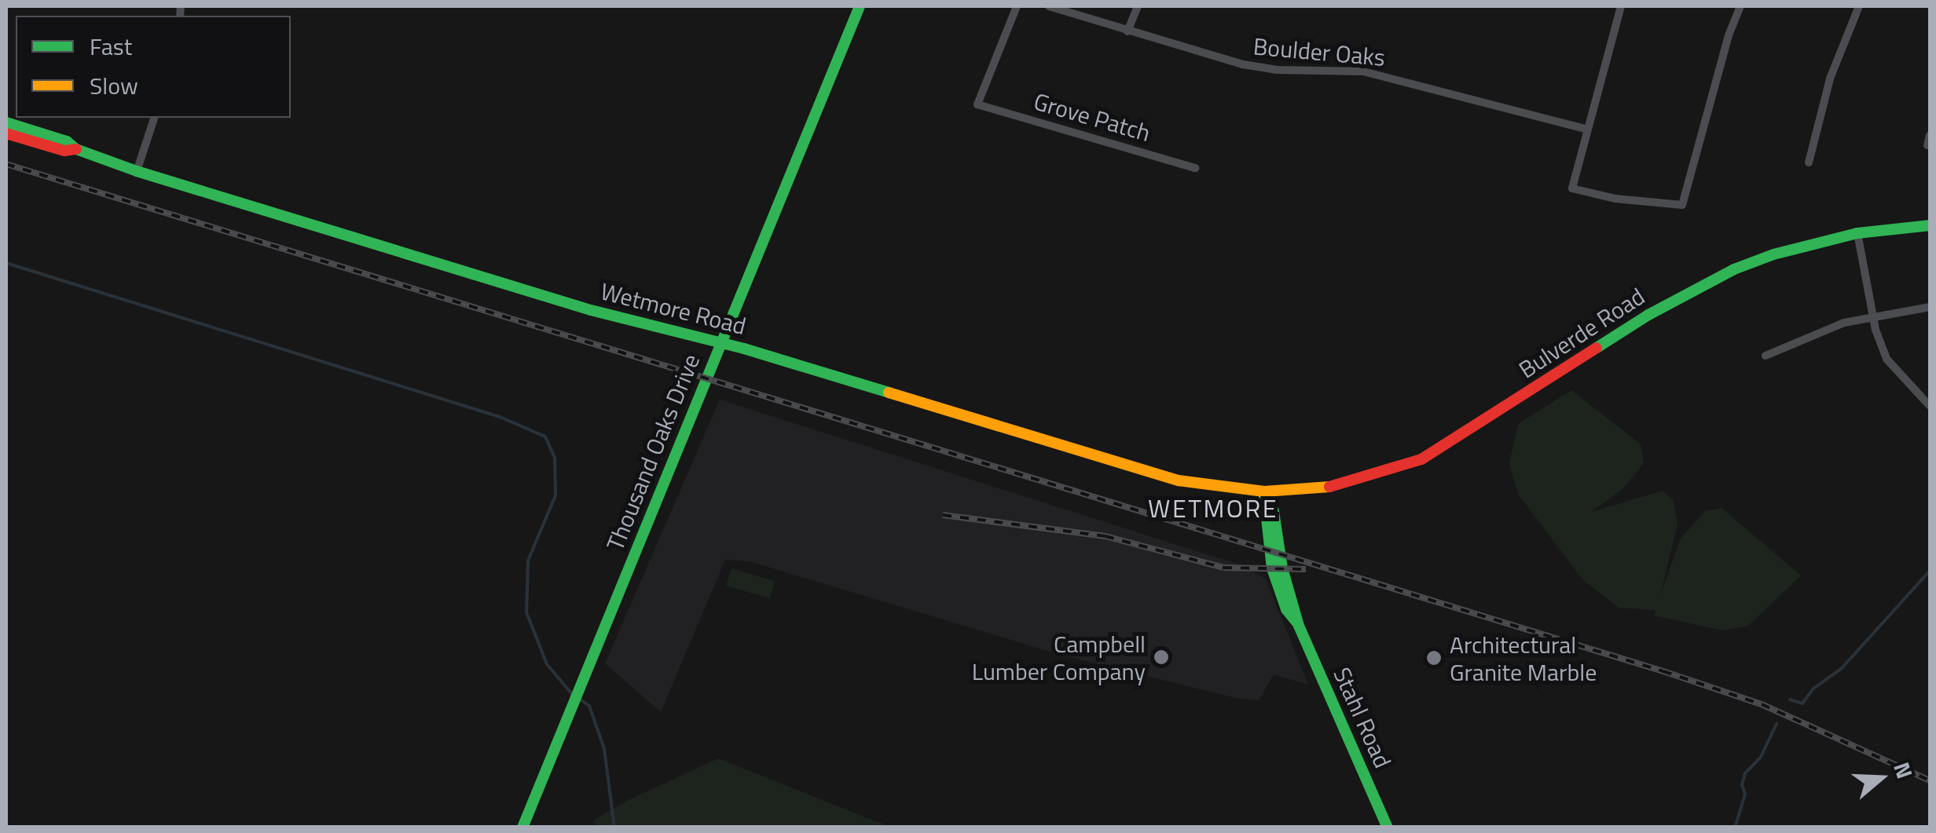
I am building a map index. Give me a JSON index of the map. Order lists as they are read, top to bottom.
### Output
{
  "streets": {
    "main road": [
      "Wetmore Road",
      "Bulverde Road",
      "Thousand Oaks Drive",
      "Stahl Road"
    ],
    "street": ["Boulder Oaks", "Grove Patch"]
  },
  "crossings": [
    ["Wetmore Road", "Bulverde Road"],
    ["Wetmore Road", "Thousand Oaks Drive"],
    ["Wetmore Road", "Stahl Road"],
    ["Bulverde Road", "Stahl Road"]
  ],
  "districts": ["WETMORE"],
  "places": ["Campbell Lumber Company", "Architectural Granite Marble"],
  "legend": ["Fast", "Slow"],
  "north": "right"
}
